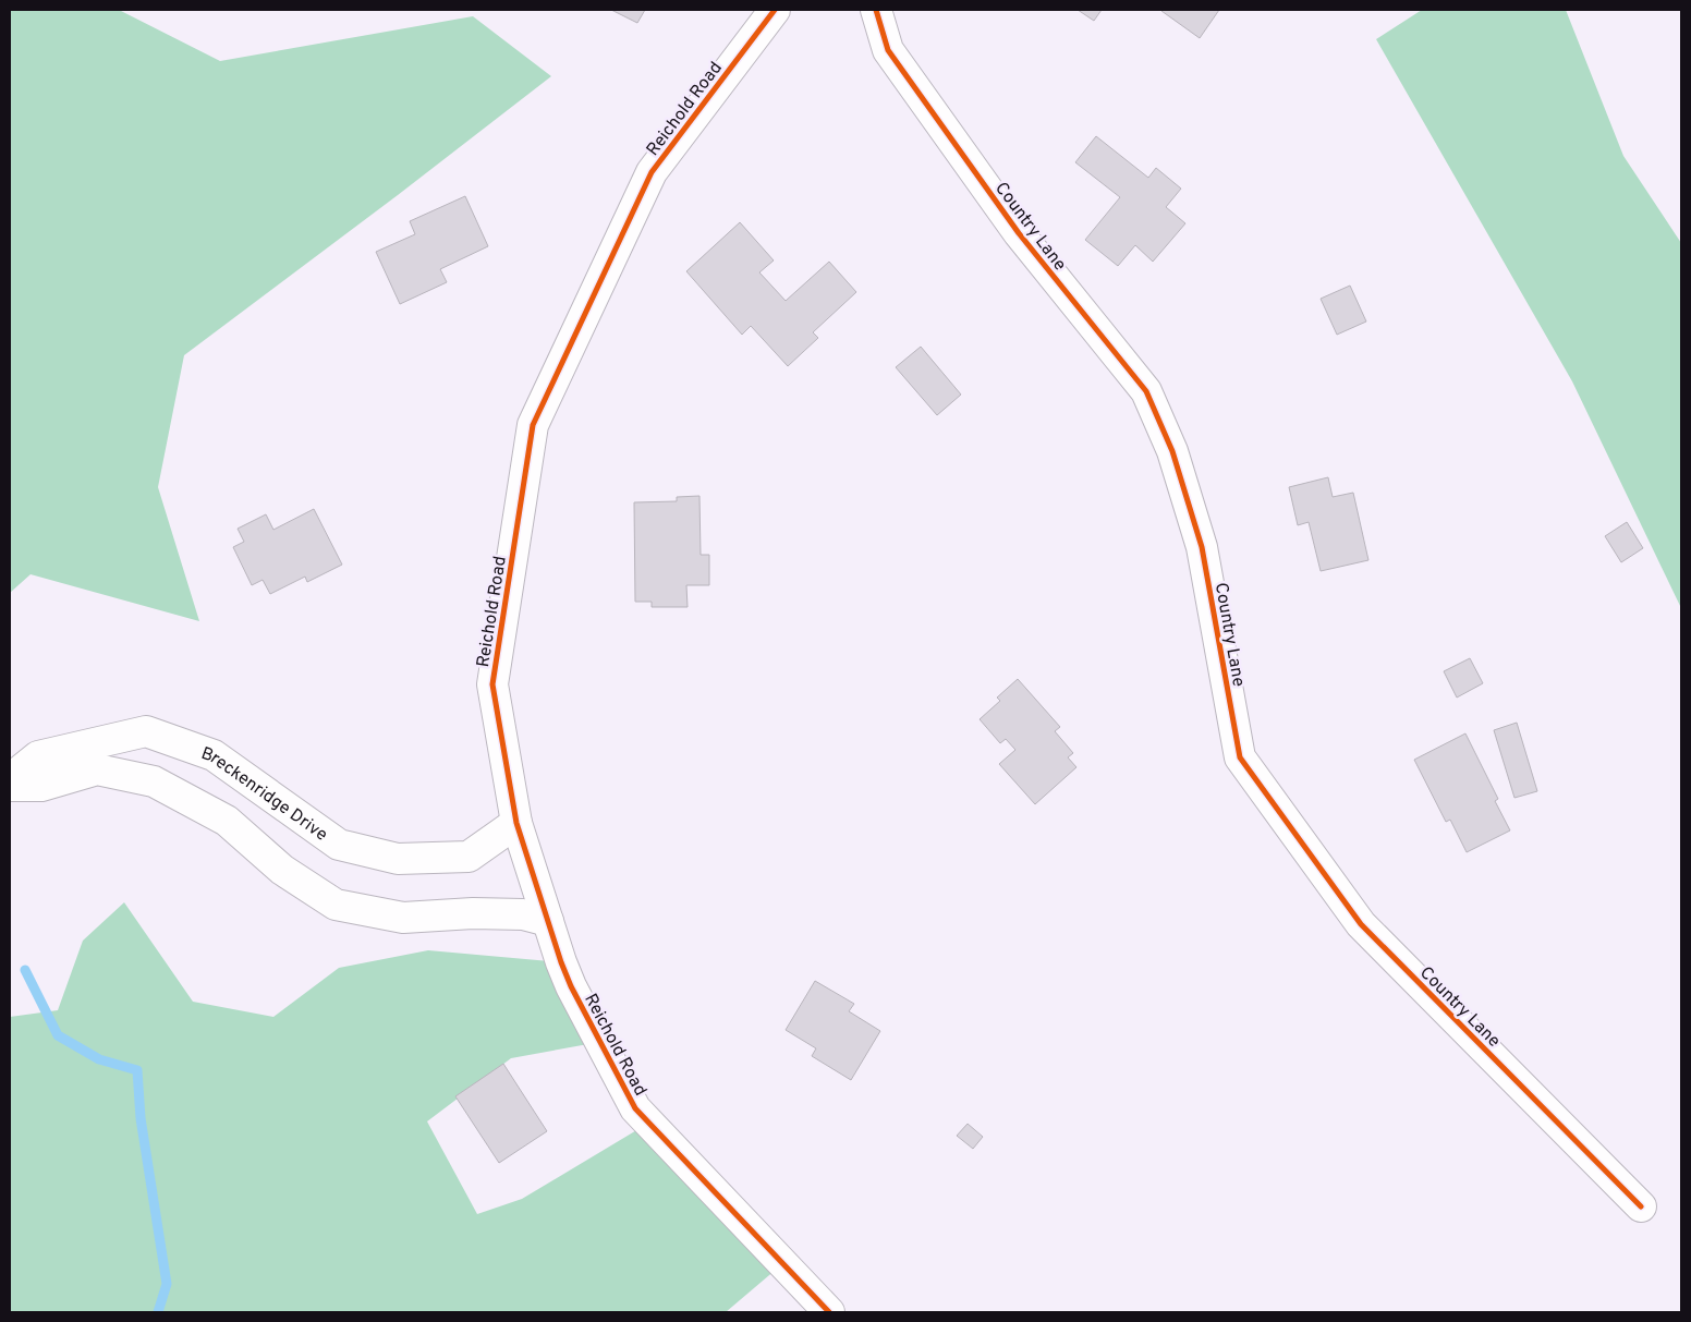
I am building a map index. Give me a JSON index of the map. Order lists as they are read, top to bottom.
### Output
{
  "streets": {
    "street": ["Reichold Road", "Country Lane", "Breckenridge Drive"]
  },
  "crossings": [
    ["Reichold Road", "Breckenridge Drive"]
  ]
}
